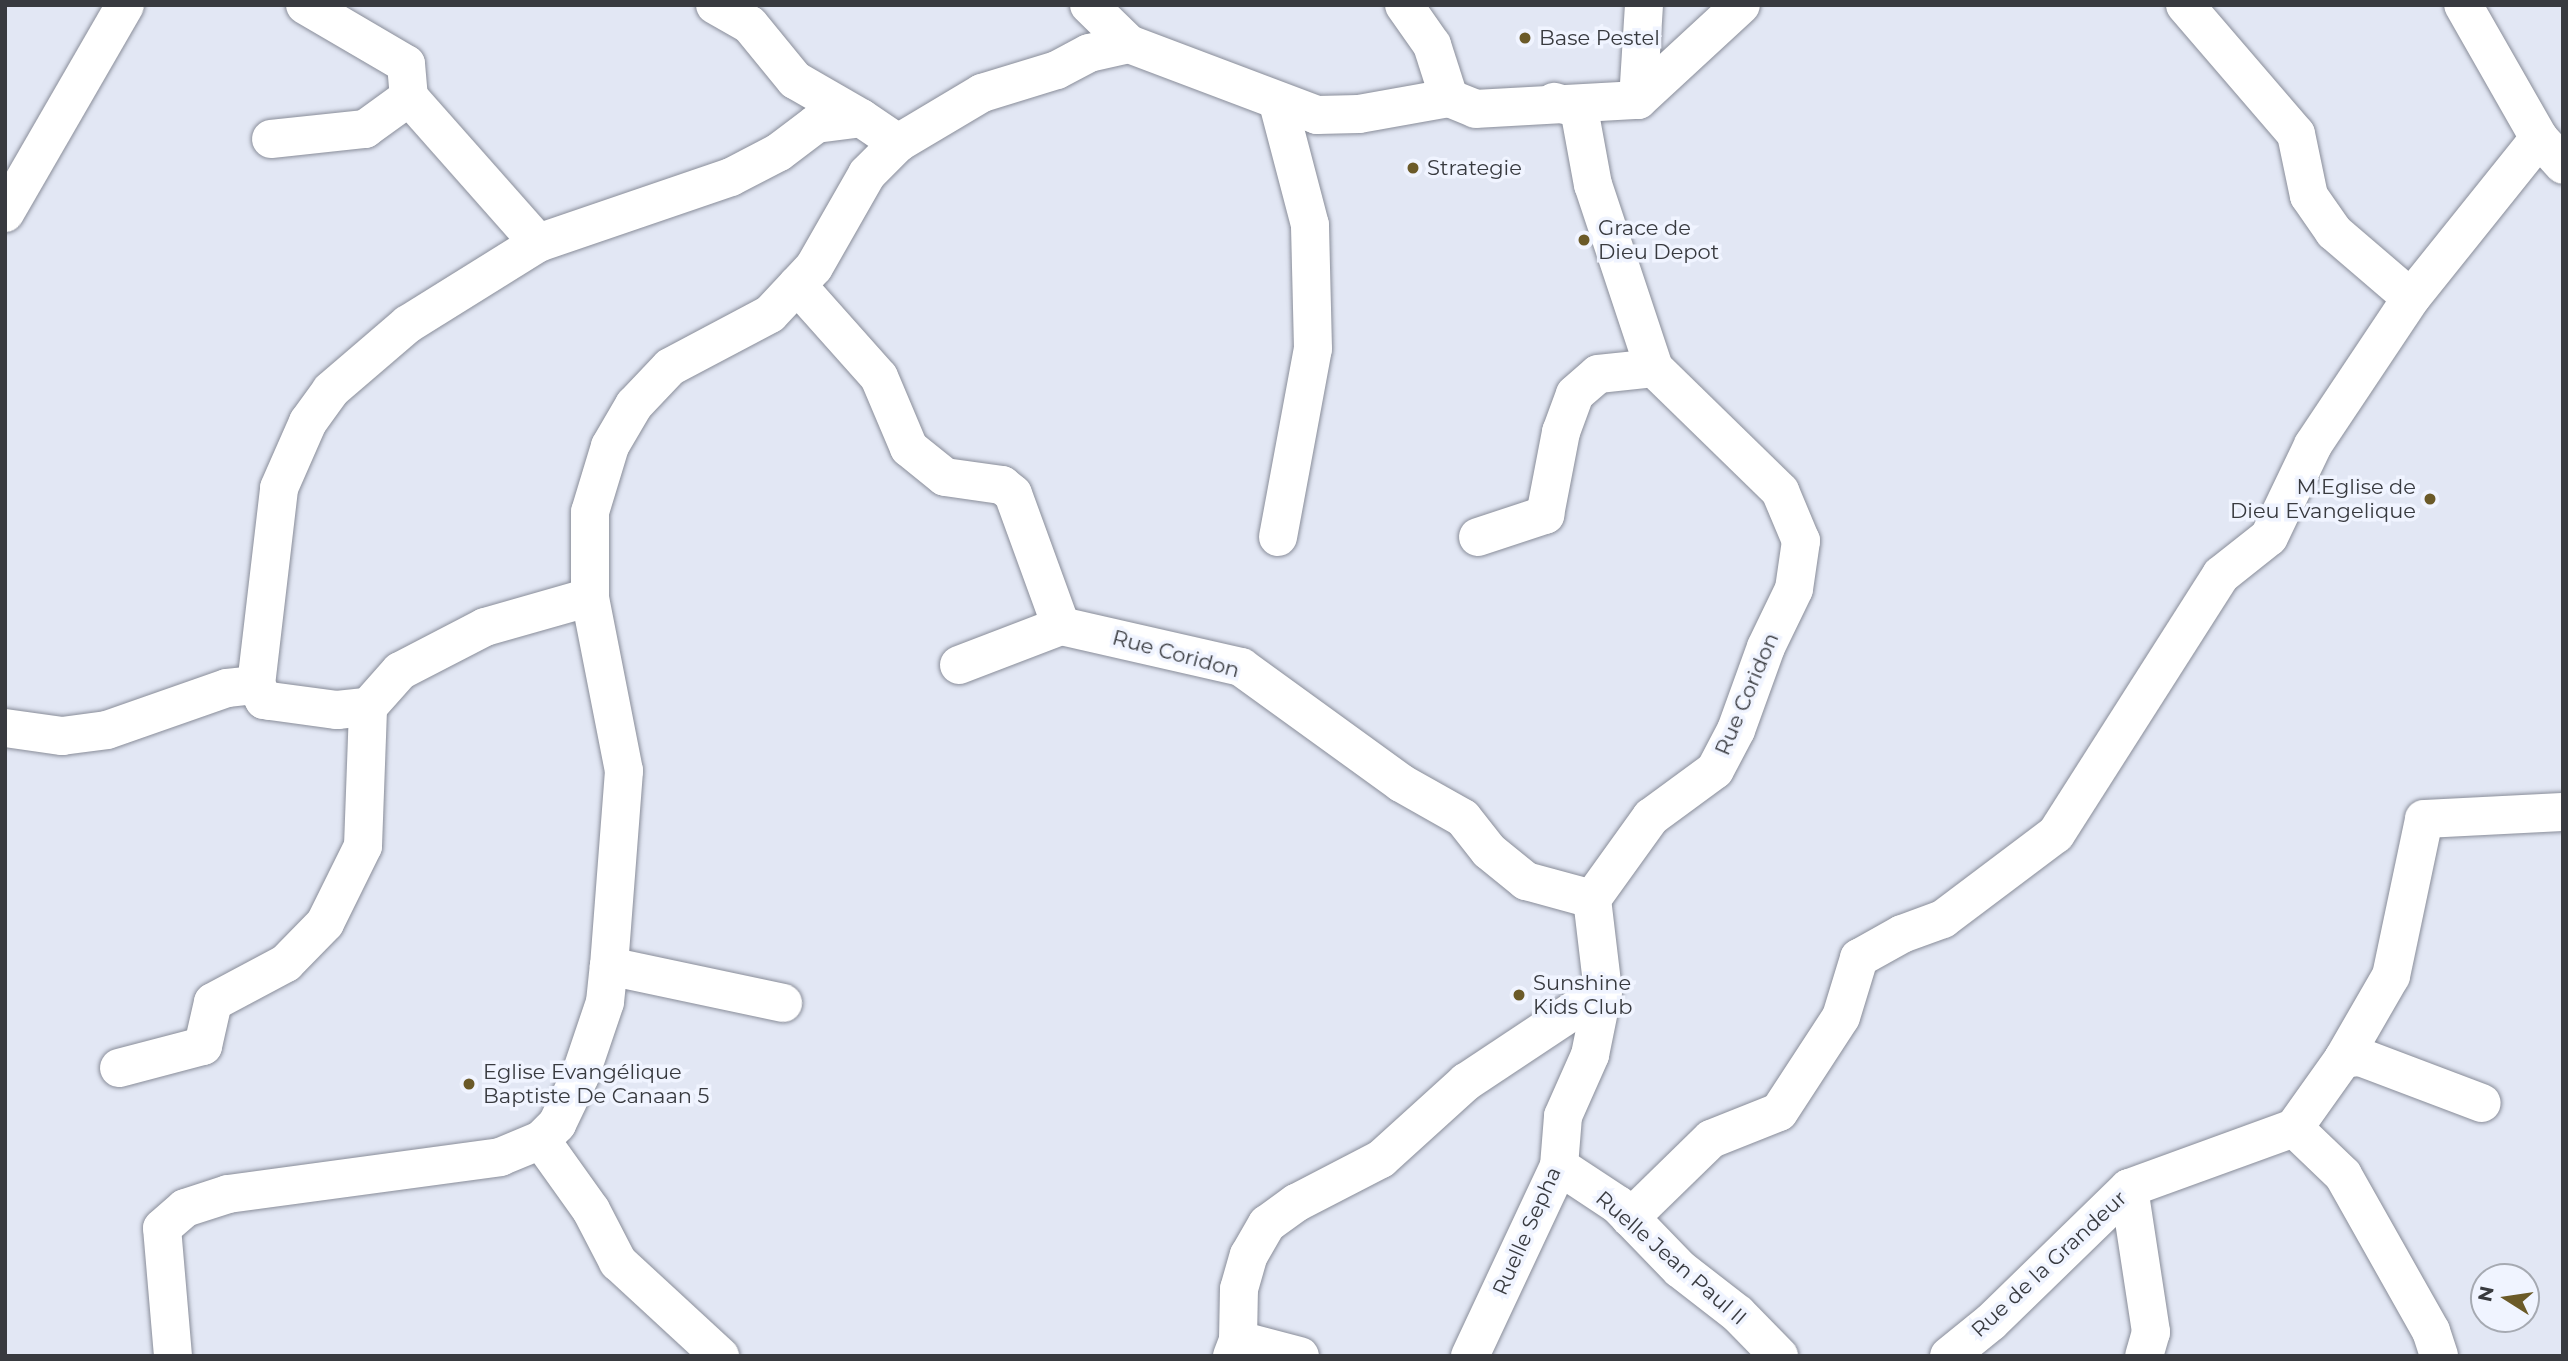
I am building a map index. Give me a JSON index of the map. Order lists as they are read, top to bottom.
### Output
{
  "streets": {
    "street": [
      "Rue Coridon",
      "Ruelle Sepha",
      "Ruelle Jean Paul II",
      "Rue de la Grandeur"
    ]
  },
  "crossings": [
    ["Rue Coridon", "Ruelle Sepha"],
    ["Ruelle Sepha", "Ruelle Jean Paul II"]
  ],
  "places": [
    "Base Pestel",
    "Strategie",
    "Grace de Dieu Depot",
    "M.Eglise de Dieu Evangelique",
    "Sunshine Kids Club",
    "Eglise Evangélique Baptiste De Canaan 5"
  ],
  "north": "left"
}
